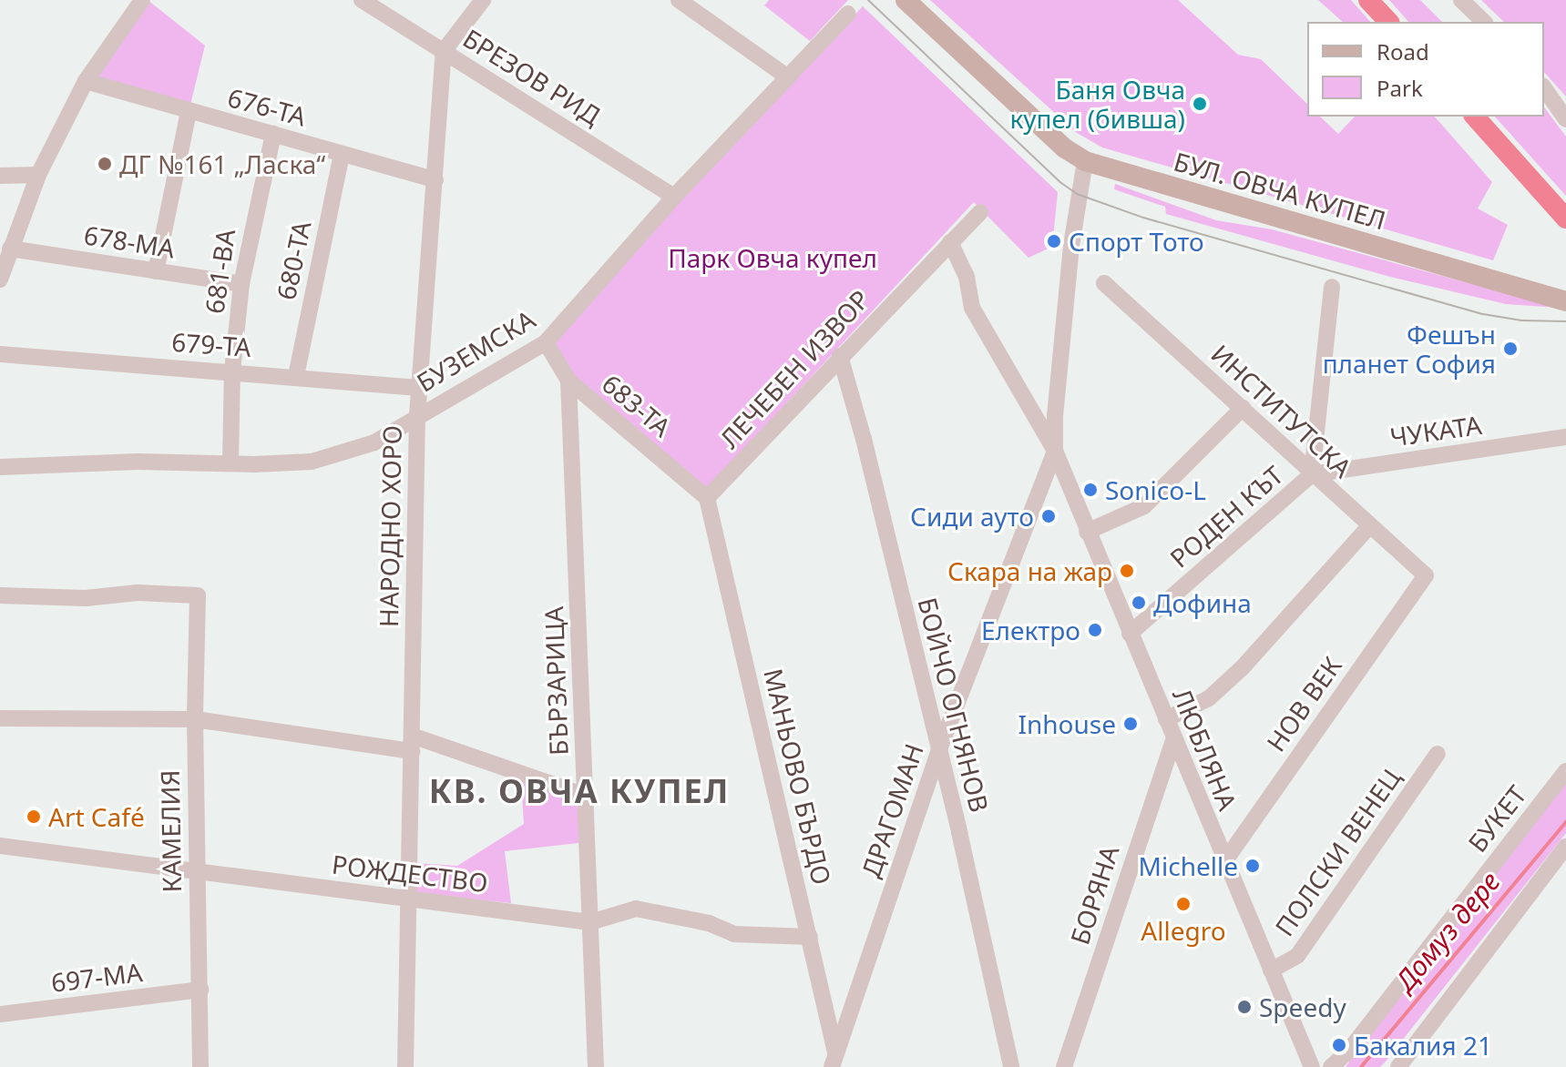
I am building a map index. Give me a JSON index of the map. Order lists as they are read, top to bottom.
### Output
{
  "streets": {
    "main road": ["БУЛ. ОВЧА КУПЕЛ"],
    "street": [
      "БРЕЗОВ РИД",
      "676-ТА",
      "678-МА",
      "680-ТА",
      "681-ВА",
      "679-ТА",
      "БУЗЕМСКА",
      "ЛЕЧЕБЕН ИЗВОР",
      "683-ТА",
      "ИНСТИТУТСКА",
      "ЧУКАТА",
      "РОДЕН КЪТ",
      "НАРОДНО ХОРО",
      "БЪРЗАРИЦА",
      "НОВ ВЕК",
      "БОЙЧО ОГНЯНОВ",
      "ЛЮБЛЯНА",
      "МАНЬОВО БЪРДО",
      "ДРАГОМАН",
      "БУКЕТ",
      "КАМЕЛИЯ",
      "ПОЛСКИ ВЕНЕЦ",
      "РОЖДЕСТВО",
      "БОРЯНА",
      "697-МА"
    ]
  },
  "crossings": [
    ["БРЕЗОВ РИД", "БУЗЕМСКА"],
    ["БРЕЗОВ РИД", "НАРОДНО ХОРО"],
    ["676-ТА", "680-ТА"],
    ["676-ТА", "681-ВА"],
    ["676-ТА", "НАРОДНО ХОРО"],
    ["БУЛ. ОВЧА КУПЕЛ", "ЛЮБЛЯНА"],
    ["678-МА", "681-ВА"],
    ["680-ТА", "679-ТА"],
    ["681-ВА", "679-ТА"],
    ["681-ВА", "БУЗЕМСКА"],
    ["679-ТА", "НАРОДНО ХОРО"],
    ["БУЗЕМСКА", "683-ТА"],
    ["БУЗЕМСКА", "НАРОДНО ХОРО"],
    ["ЛЕЧЕБЕН ИЗВОР", "683-ТА"],
    ["ЛЕЧЕБЕН ИЗВОР", "БОЙЧО ОГНЯНОВ"],
    ["ЛЕЧЕБЕН ИЗВОР", "ЛЮБЛЯНА"],
    ["ЛЕЧЕБЕН ИЗВОР", "МАНЬОВО БЪРДО"],
    ["683-ТА", "БЪРЗАРИЦА"],
    ["683-ТА", "МАНЬОВО БЪРДО"],
    ["ИНСТИТУТСКА", "ЧУКАТА"],
    ["ИНСТИТУТСКА", "РОДЕН КЪТ"],
    ["ИНСТИТУТСКА", "НОВ ВЕК"],
    ["ЧУКАТА", "РОДЕН КЪТ"],
    ["РОДЕН КЪТ", "ЛЮБЛЯНА"],
    ["НАРОДНО ХОРО", "РОЖДЕСТВО"],
    ["БЪРЗАРИЦА", "РОЖДЕСТВО"],
    ["НОВ ВЕК", "ЛЮБЛЯНА"],
    ["БОЙЧО ОГНЯНОВ", "ДРАГОМАН"],
    ["ЛЮБЛЯНА", "ДРАГОМАН"],
    ["ЛЮБЛЯНА", "ПОЛСКИ ВЕНЕЦ"],
    ["ЛЮБЛЯНА", "БОРЯНА"],
    ["МАНЬОВО БЪРДО", "ДРАГОМАН"],
    ["МАНЬОВО БЪРДО", "РОЖДЕСТВО"],
    ["КАМЕЛИЯ", "РОЖДЕСТВО"],
    ["КАМЕЛИЯ", "697-МА"]
  ],
  "districts": ["КВ. ОВЧА КУПЕЛ"],
  "water": ["Домуз дере"],
  "parks": ["Парк Овча купел"],
  "places": [
    "Баня Овча купел (бивша)",
    "ДГ №161 „Ласка“",
    "Спорт Тото",
    "Фешън планет София",
    "Sonico-L",
    "Сиди ауто",
    "Скара на жар",
    "Дофина",
    "Електро",
    "Inhouse",
    "Art Café",
    "Michelle",
    "Allegro",
    "Speedy",
    "Бакалия 21"
  ],
  "legend": ["Road", "Park"]
}
